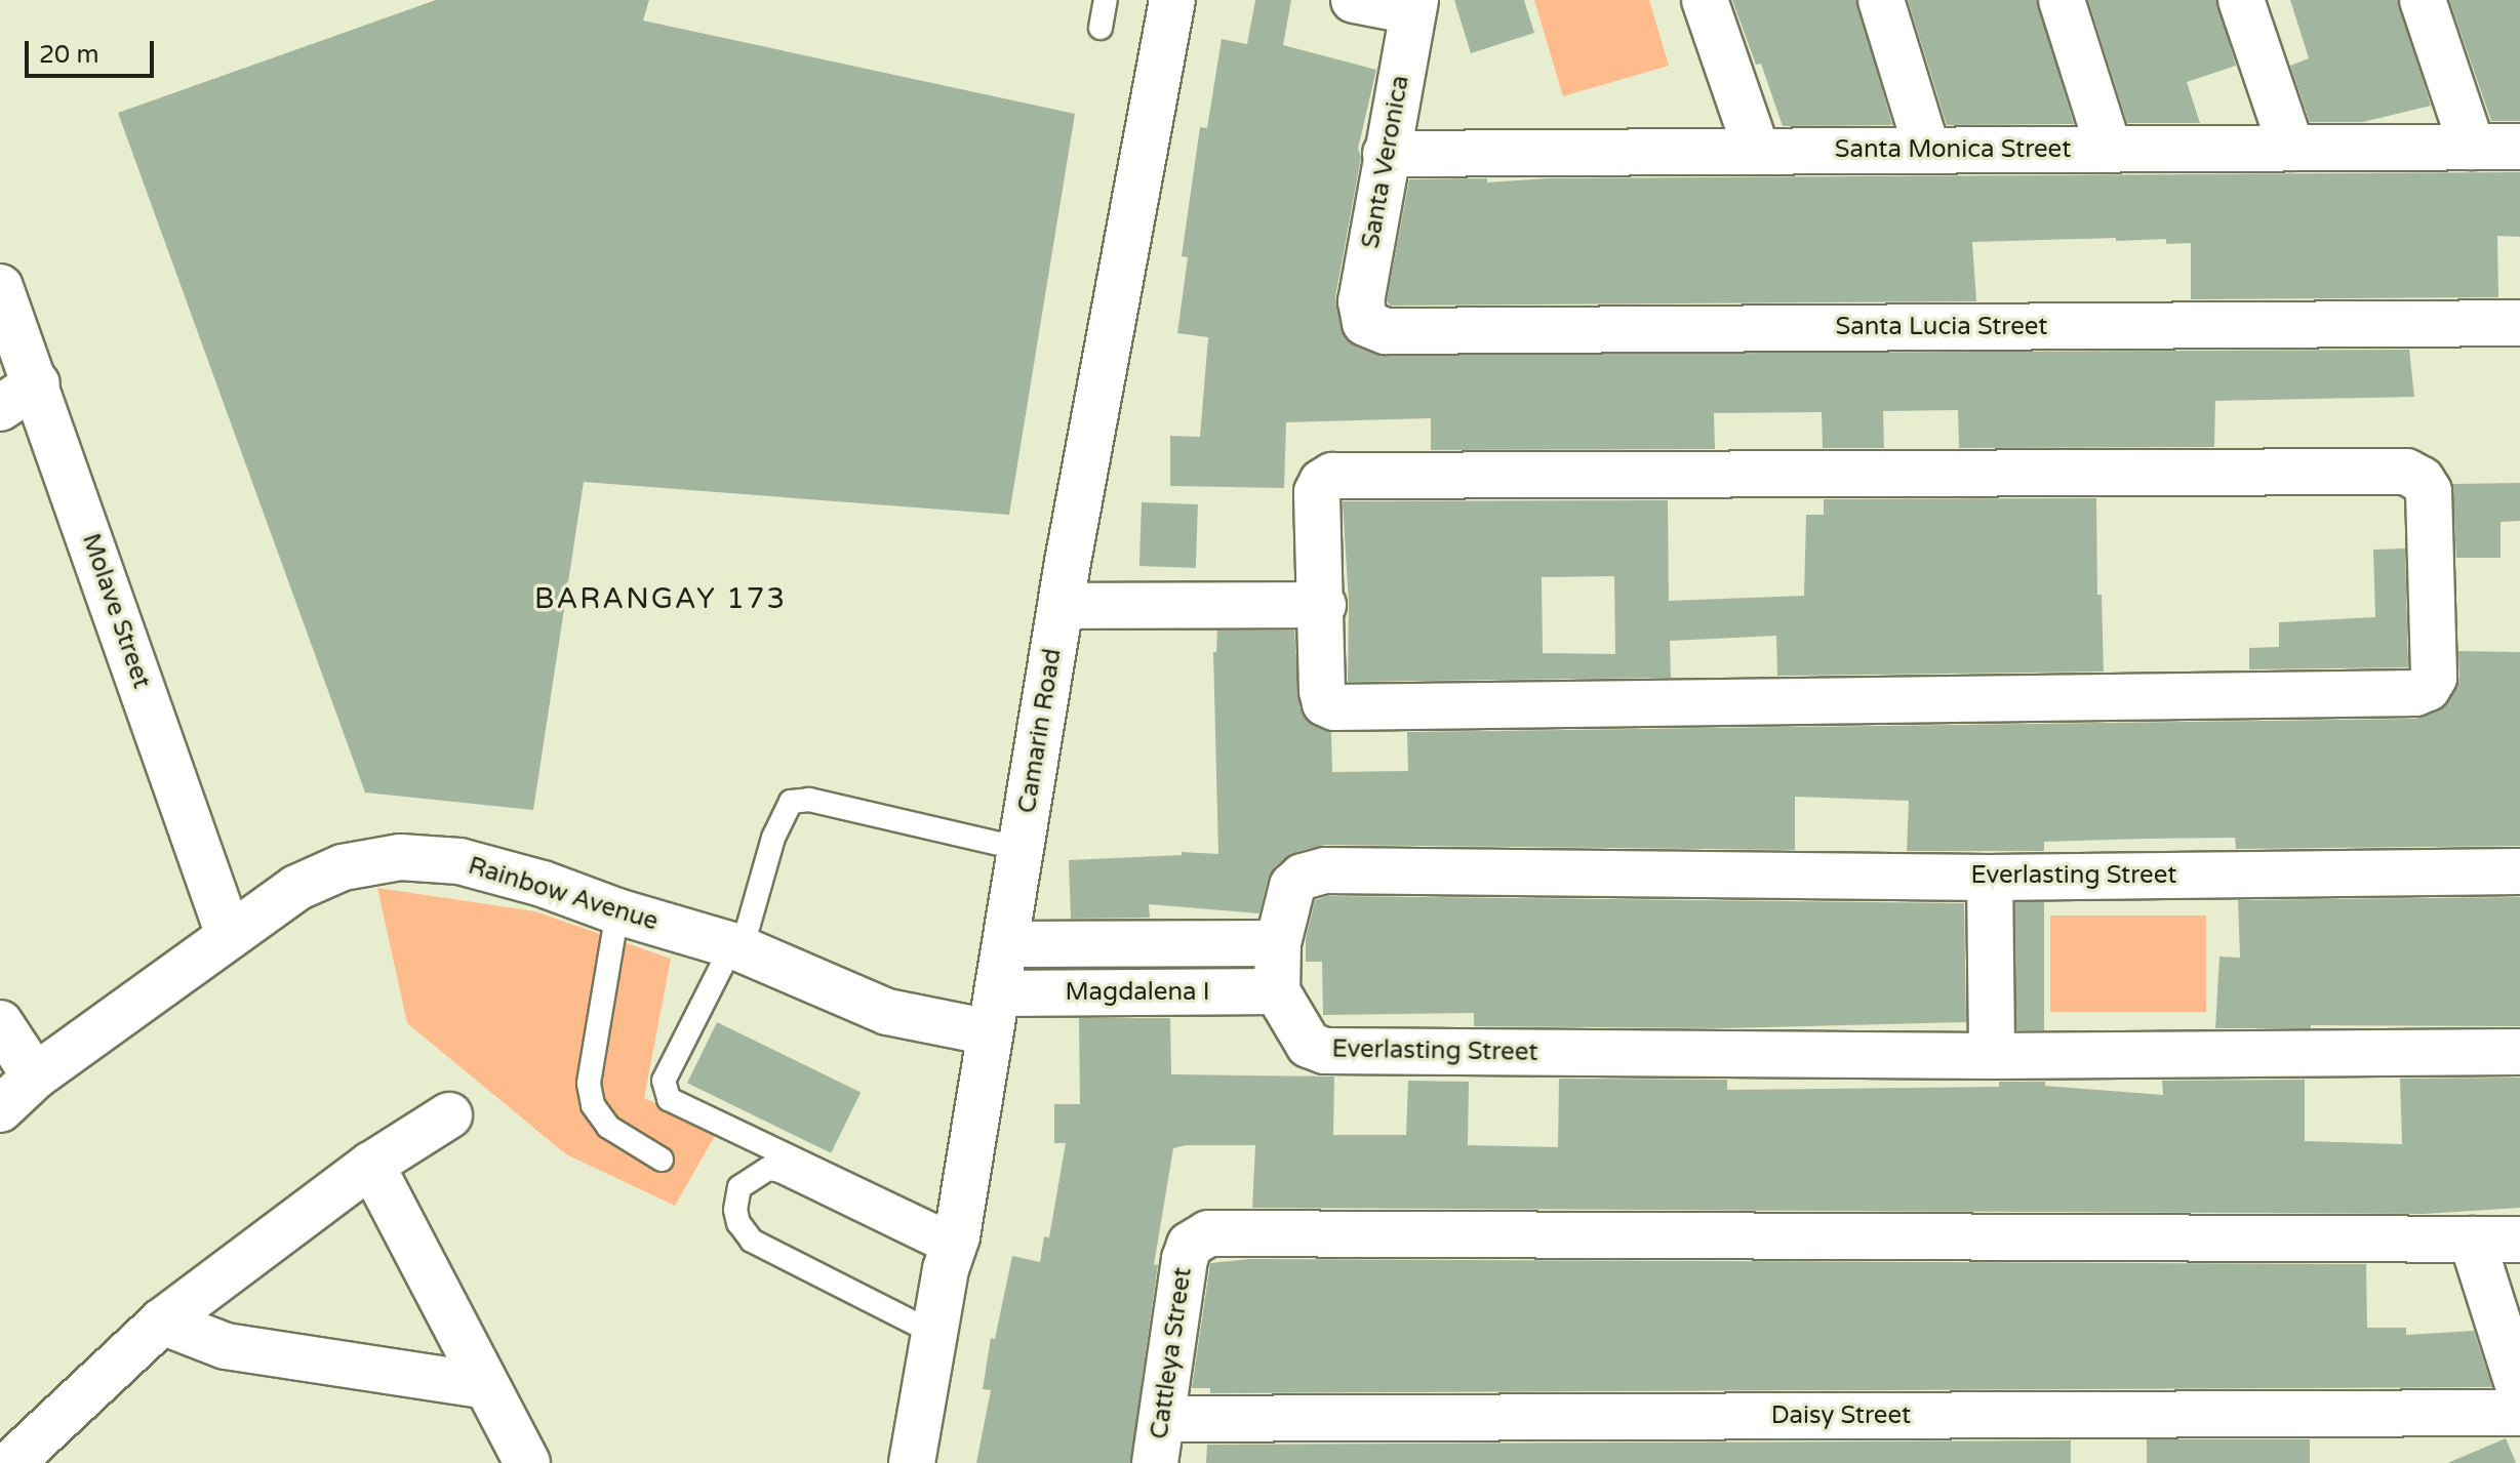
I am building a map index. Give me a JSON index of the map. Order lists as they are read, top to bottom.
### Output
{
  "streets": {
    "street": [
      "Santa Monica Street",
      "Santa Veronica",
      "Santa Lucia Street",
      "Molave Street",
      "Camarin Road",
      "Everlasting Street",
      "Rainbow Avenue",
      "Magdalena I",
      "Cattleya Street",
      "Daisy Street"
    ]
  },
  "crossings": [
    ["Santa Monica Street", "Santa Veronica"],
    ["Santa Veronica", "Santa Lucia Street"],
    ["Molave Street", "Rainbow Avenue"],
    ["Camarin Road", "Rainbow Avenue"],
    ["Camarin Road", "Magdalena I"],
    ["Everlasting Street", "Magdalena I"],
    ["Rainbow Avenue", "Magdalena I"],
    ["Cattleya Street", "Daisy Street"]
  ],
  "districts": ["BARANGAY 173"],
  "scale_bar": "20 m"
}
